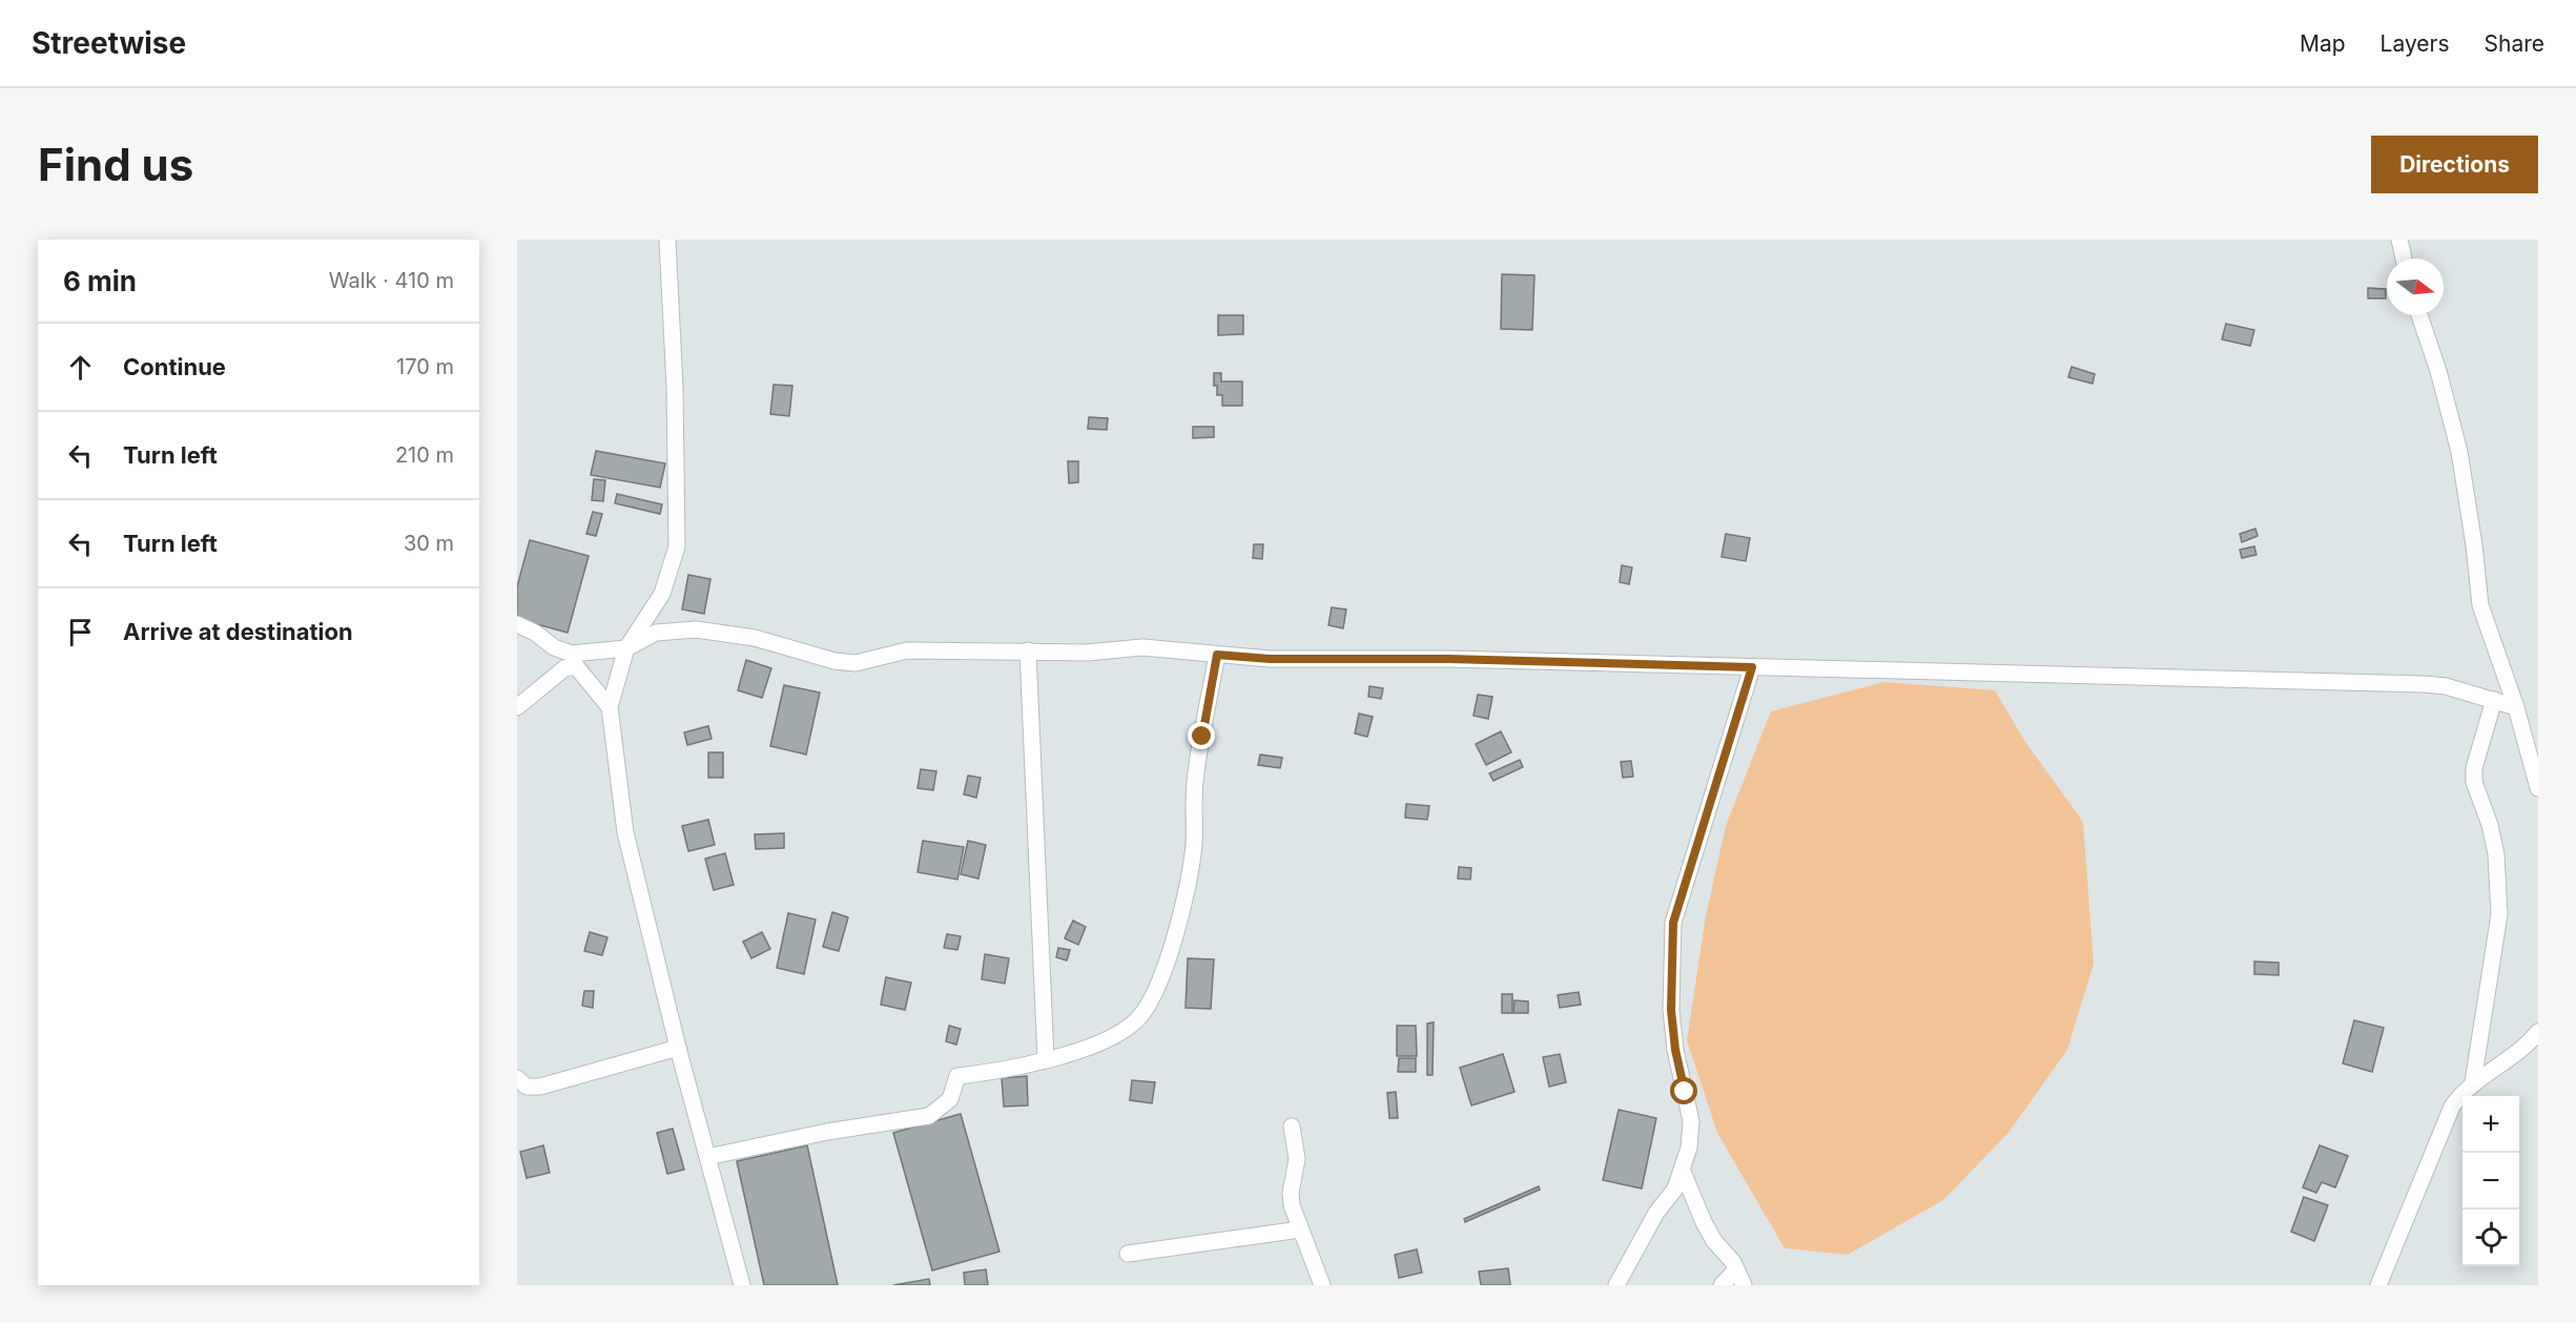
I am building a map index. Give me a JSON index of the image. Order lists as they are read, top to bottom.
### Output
{
  "north": "right",
  "page": {
    "header": "Streetwise",
    "nav": ["Map", "Layers", "Share"],
    "buttons": "Directions",
    "title": "Find us",
    "heading": ["6 min", "Walk · 410 m"],
    "list": [
      ["Continue", "170 m"],
      ["Turn left", "210 m"],
      ["Turn left", "30 m"],
      "Arrive at destination"
    ],
    "map_buttons": ["+", "−"]
  }
}
